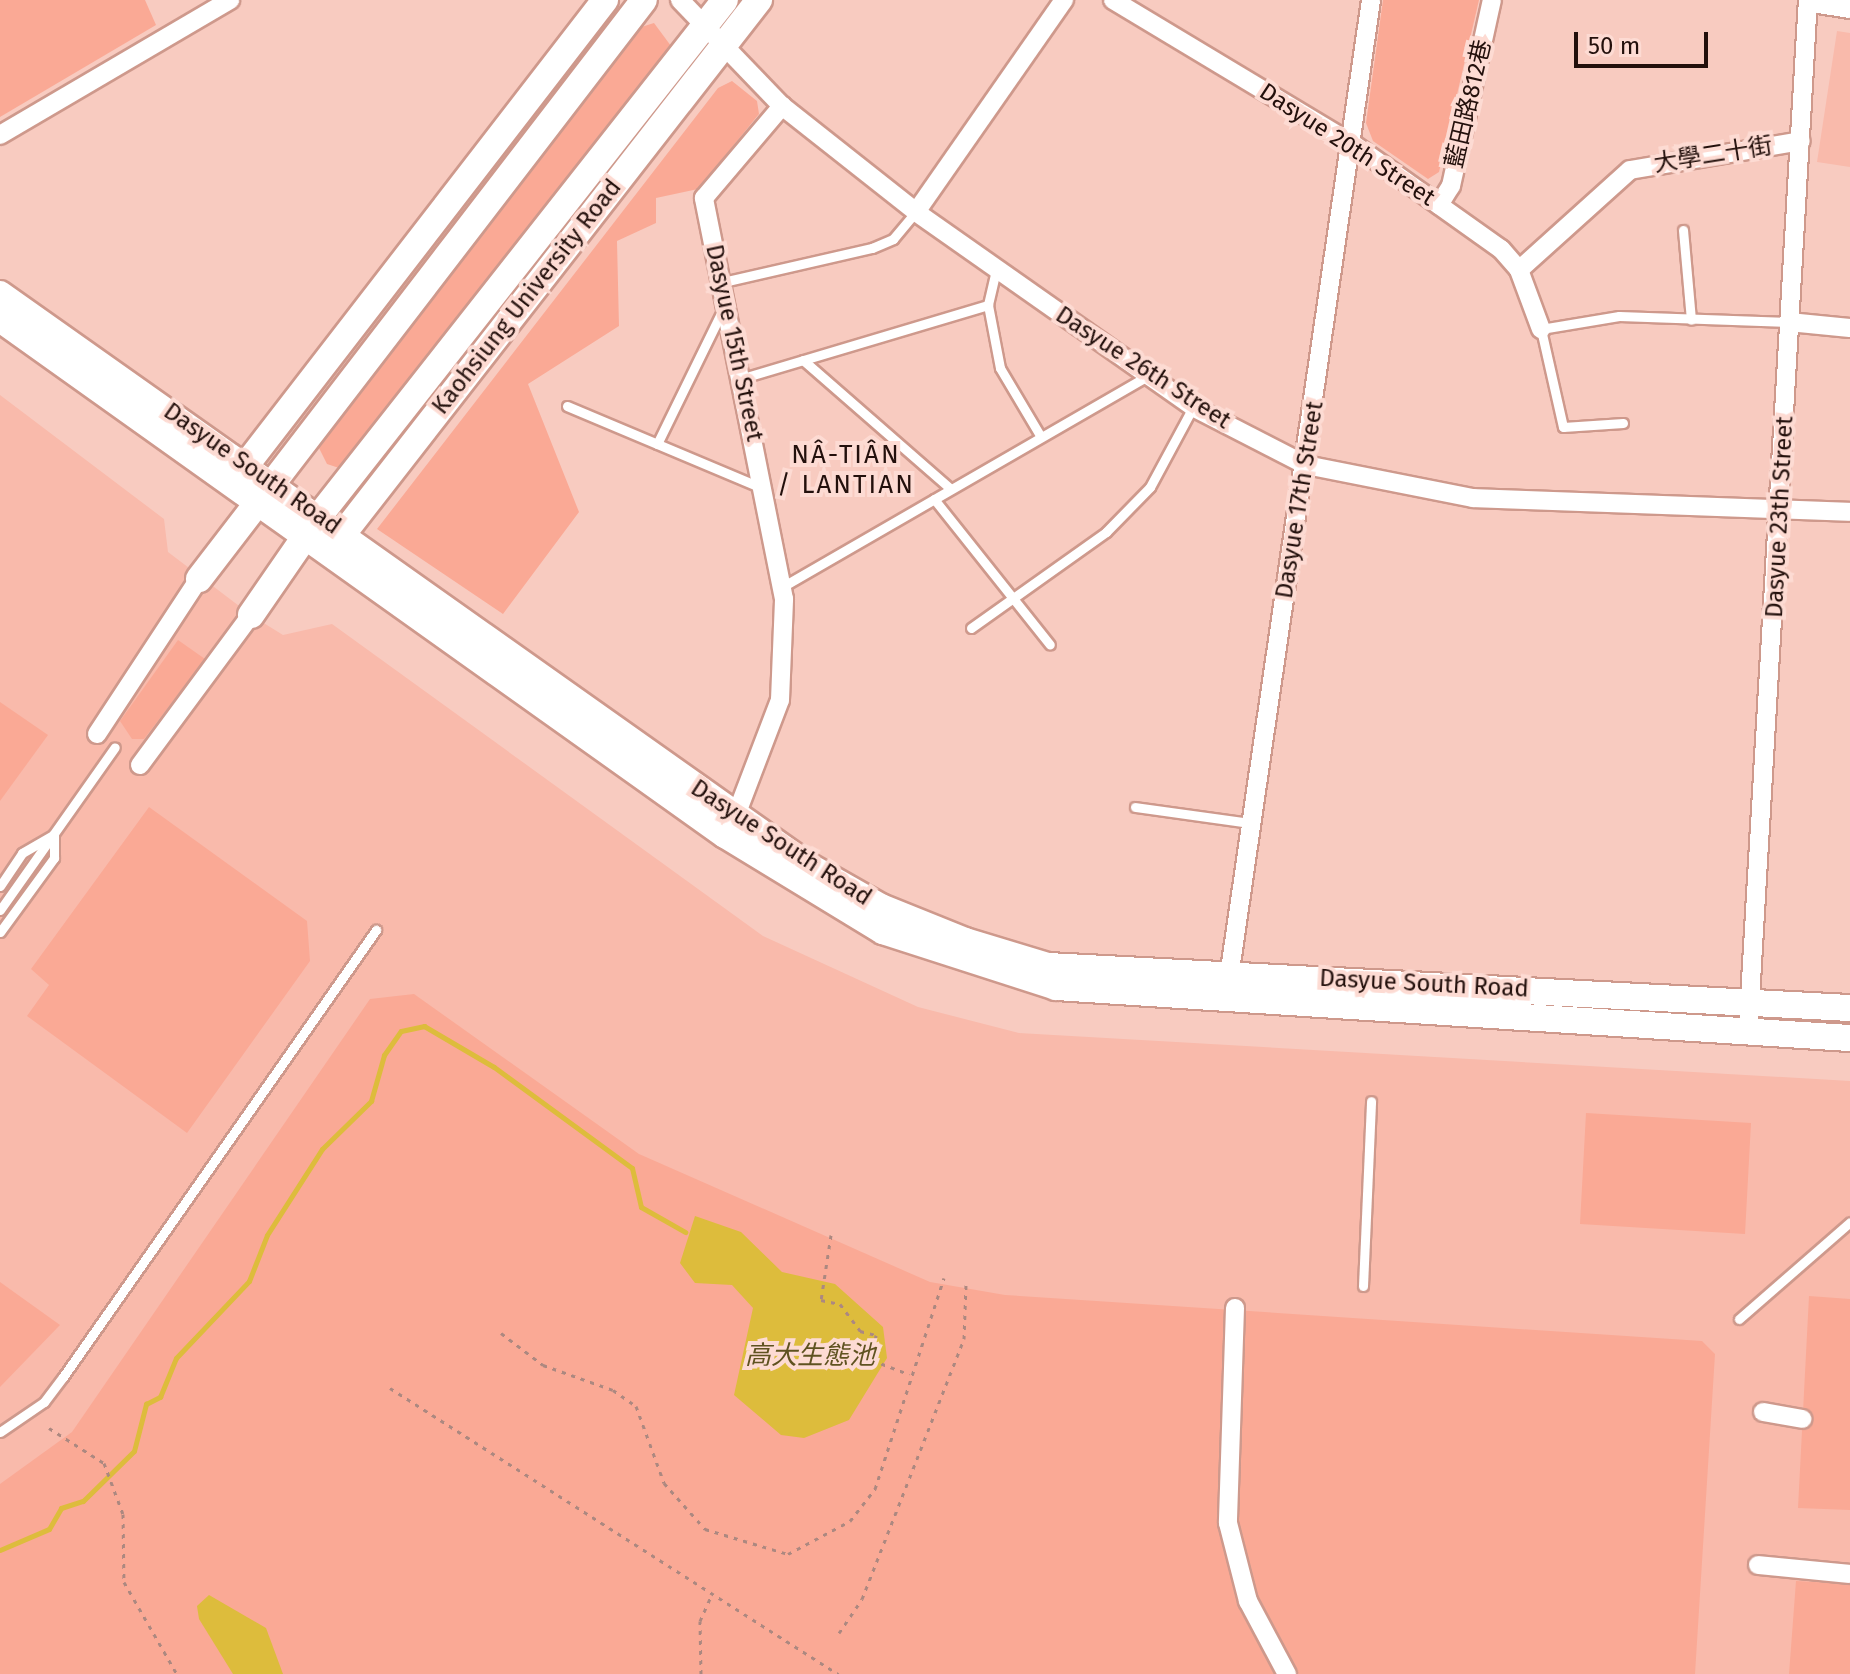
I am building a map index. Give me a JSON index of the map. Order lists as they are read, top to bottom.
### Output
{
  "streets": {
    "street": [
      "藍田路812巷",
      "Dasyue 20th Street",
      "大學二十街",
      "Kaohsiung University Road",
      "Dasyue 15th Street",
      "Dasyue 26th Street",
      "Dasyue South Road",
      "Dasyue 17th Street",
      "Dasyue 23th Street"
    ]
  },
  "crossings": [
    ["藍田路812巷", "Dasyue 20th Street"],
    ["Dasyue 20th Street", "大學二十街"],
    ["Dasyue 20th Street", "Dasyue 17th Street"],
    ["大學二十街", "Dasyue 23th Street"],
    ["Kaohsiung University Road", "Dasyue 26th Street"],
    ["Kaohsiung University Road", "Dasyue South Road"],
    ["Dasyue 15th Street", "Dasyue 26th Street"],
    ["Dasyue 15th Street", "Dasyue South Road"],
    ["Dasyue 26th Street", "Dasyue 17th Street"],
    ["Dasyue 26th Street", "Dasyue 23th Street"],
    ["Dasyue South Road", "Dasyue 17th Street"],
    ["Dasyue South Road", "Dasyue 23th Street"]
  ],
  "districts": ["NÂ-TIÂN / LANTIAN"],
  "water": ["高大生態池"],
  "scale_bar": "50 m"
}
